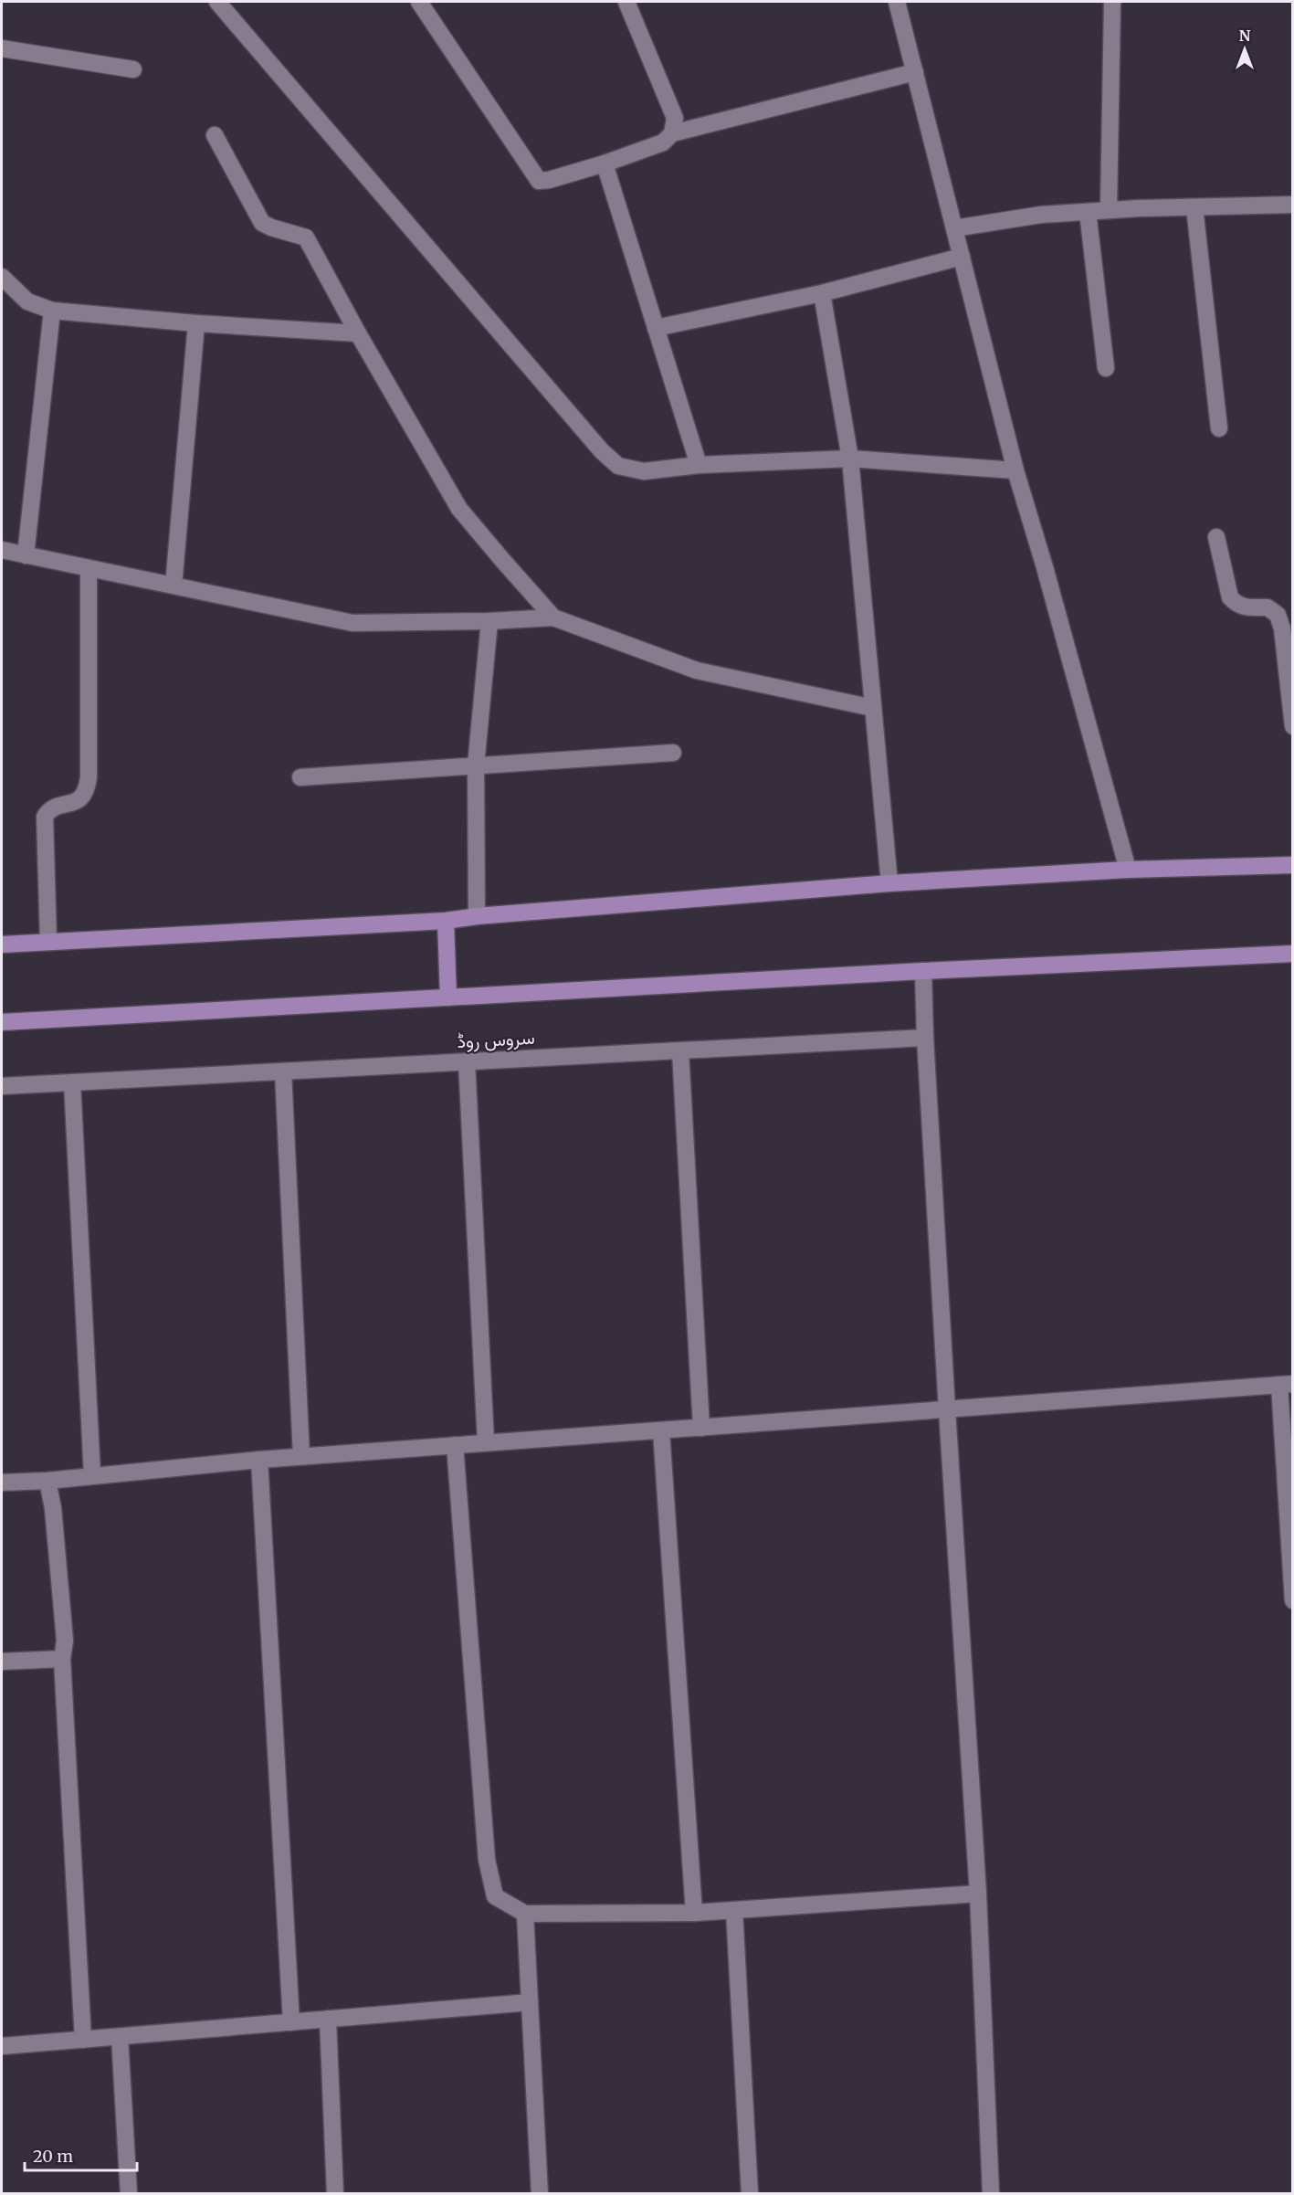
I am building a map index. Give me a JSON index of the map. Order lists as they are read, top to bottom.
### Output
{
  "streets": {
    "street": ["سروس روڈ"]
  },
  "scale_bar": "20 m",
  "north": "top"
}
